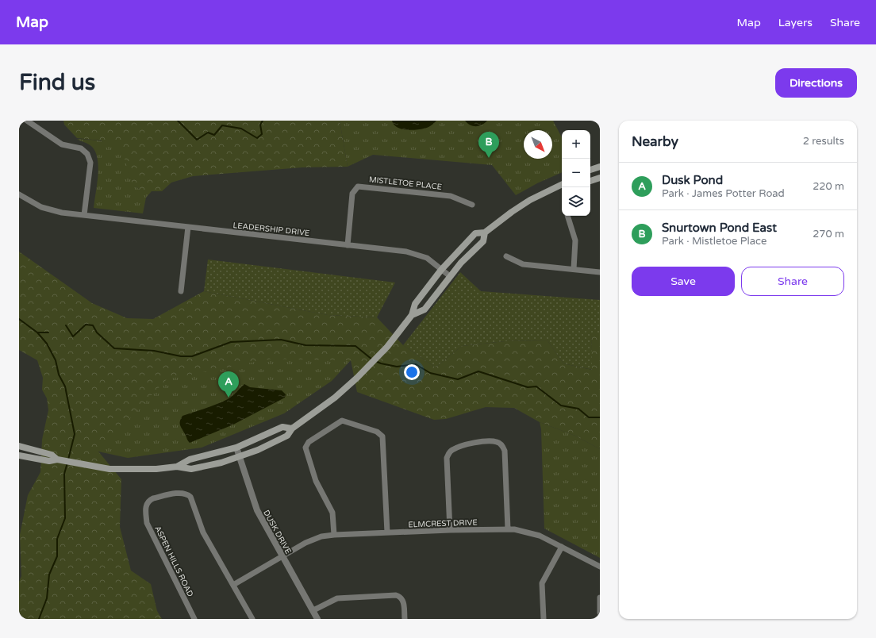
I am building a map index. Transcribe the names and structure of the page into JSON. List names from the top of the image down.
{
  "streets": {
    "street": [
      "MISTLETOE PLACE",
      "LEADERSHIP DRIVE",
      "ELMCREST DRIVE",
      "DUSK DRIVE",
      "ASPEN HILLS ROAD"
    ]
  },
  "crossings": [
    ["MISTLETOE PLACE", "LEADERSHIP DRIVE"],
    ["ELMCREST DRIVE", "DUSK DRIVE"],
    ["ELMCREST DRIVE", "ASPEN HILLS ROAD"]
  ],
  "north": "bottom right",
  "page": {
    "header": "Map",
    "nav": ["Map", "Layers", "Share"],
    "buttons": [
      "Directions",
      ["Save", "Share"]
    ],
    "title": "Find us",
    "heading": ["Nearby", "2 results"],
    "map_buttons": ["+", "−"],
    "pins": ["B", "A"],
    "list": [
      {
        "mark": "A",
        "name": "Dusk Pond",
        "note": "Park · James Potter Road",
        "value": "220 m"
      },
      {
        "mark": "B",
        "name": "Snurtown Pond East",
        "note": "Park · Mistletoe Place",
        "value": "270 m"
      }
    ]
  }
}
